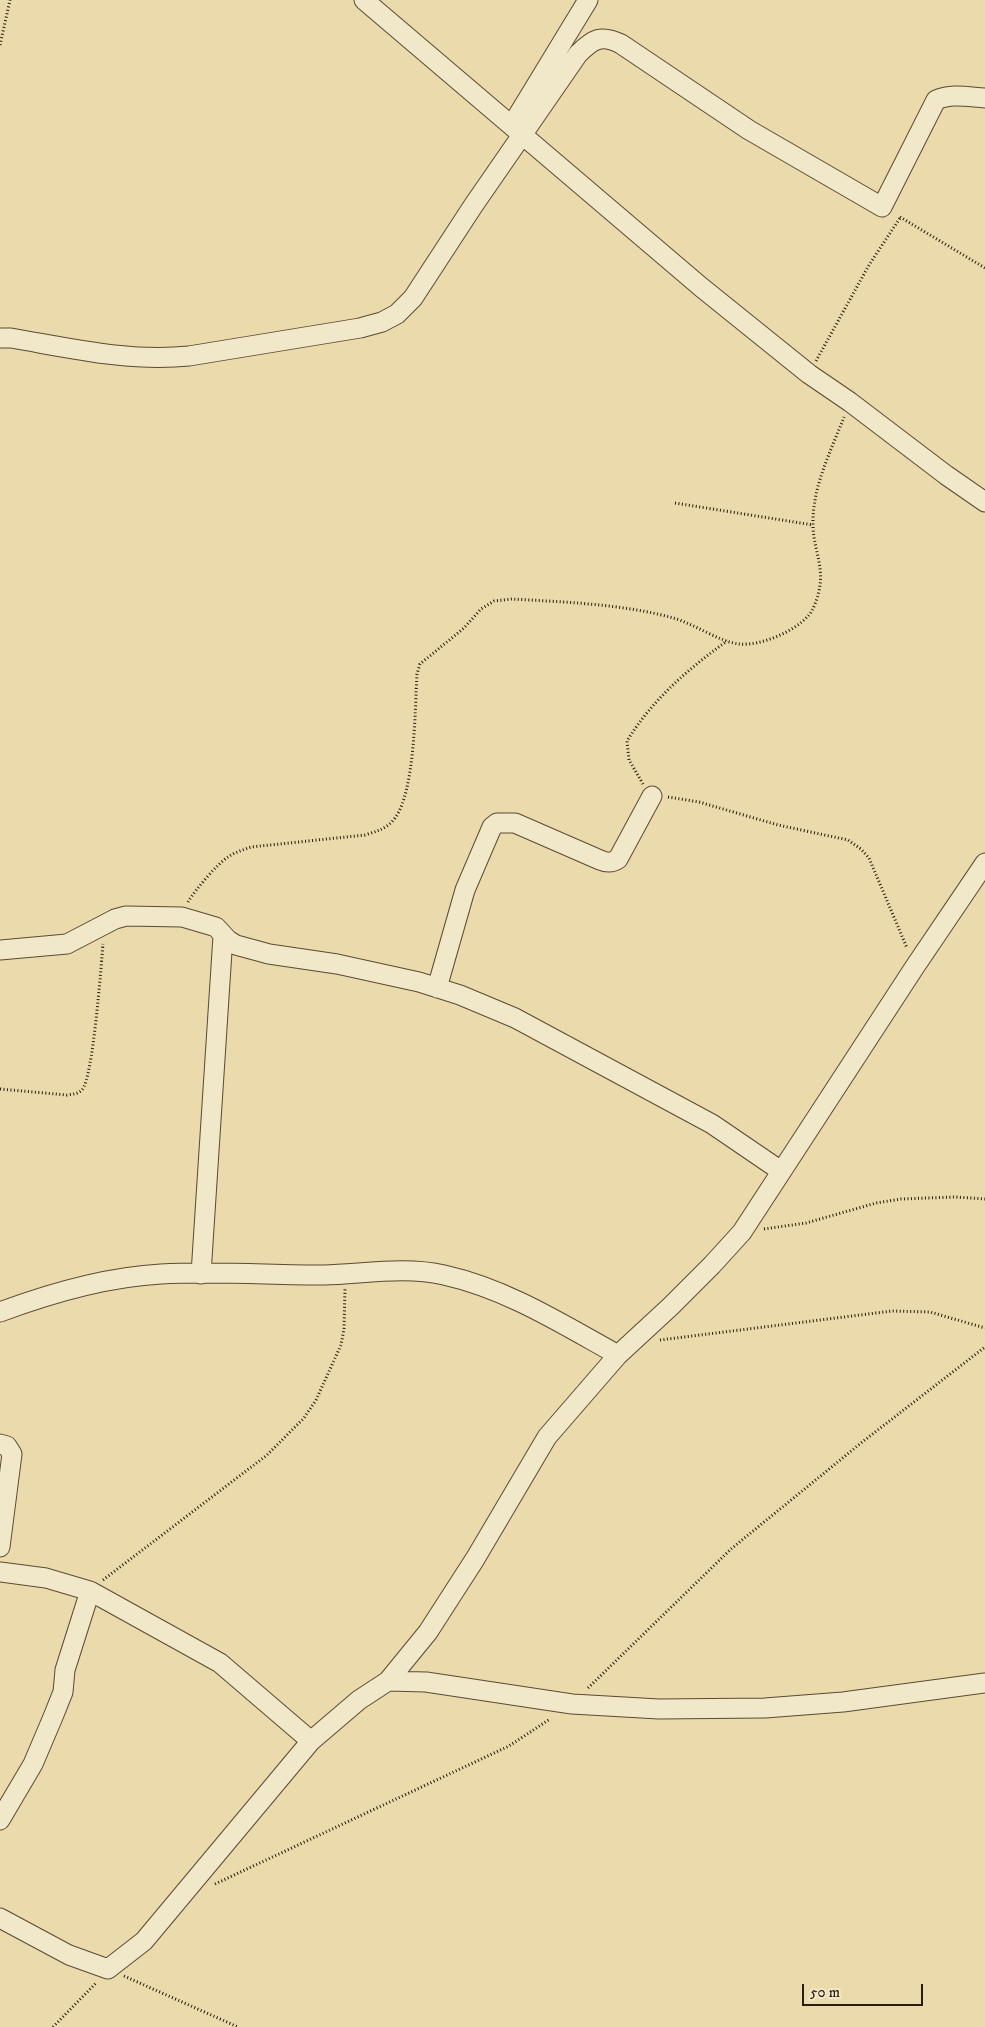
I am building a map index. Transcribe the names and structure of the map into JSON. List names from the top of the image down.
{
  "scale_bar": "50 m"
}
